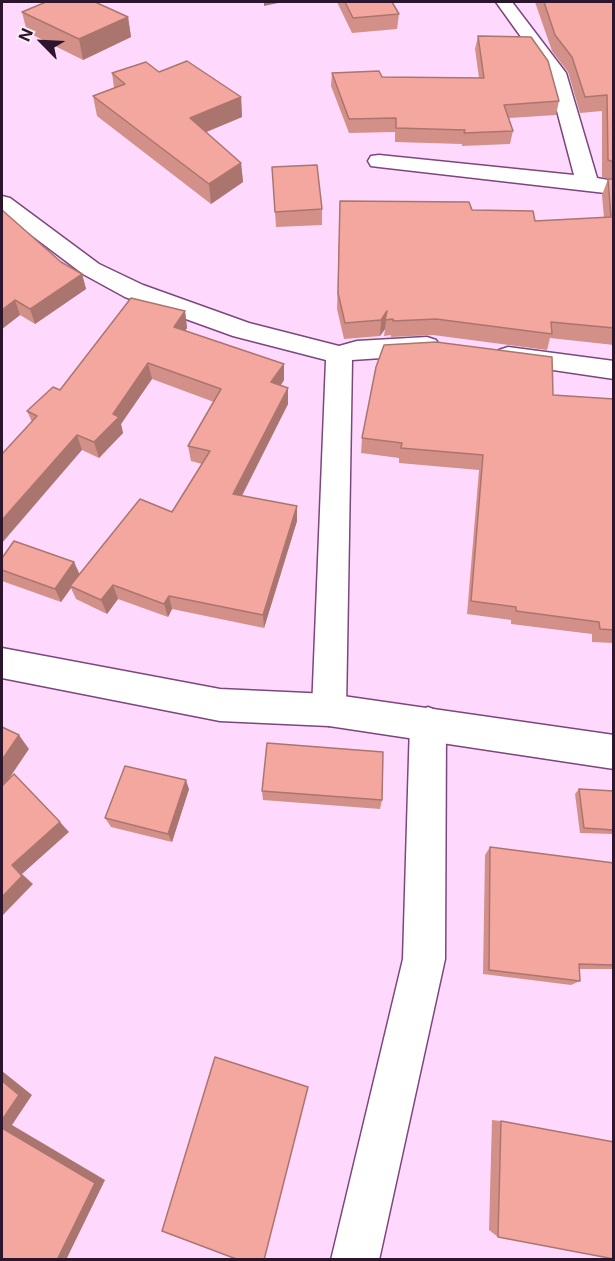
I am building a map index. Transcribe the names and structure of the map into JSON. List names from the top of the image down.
{
  "north": "top left"
}
